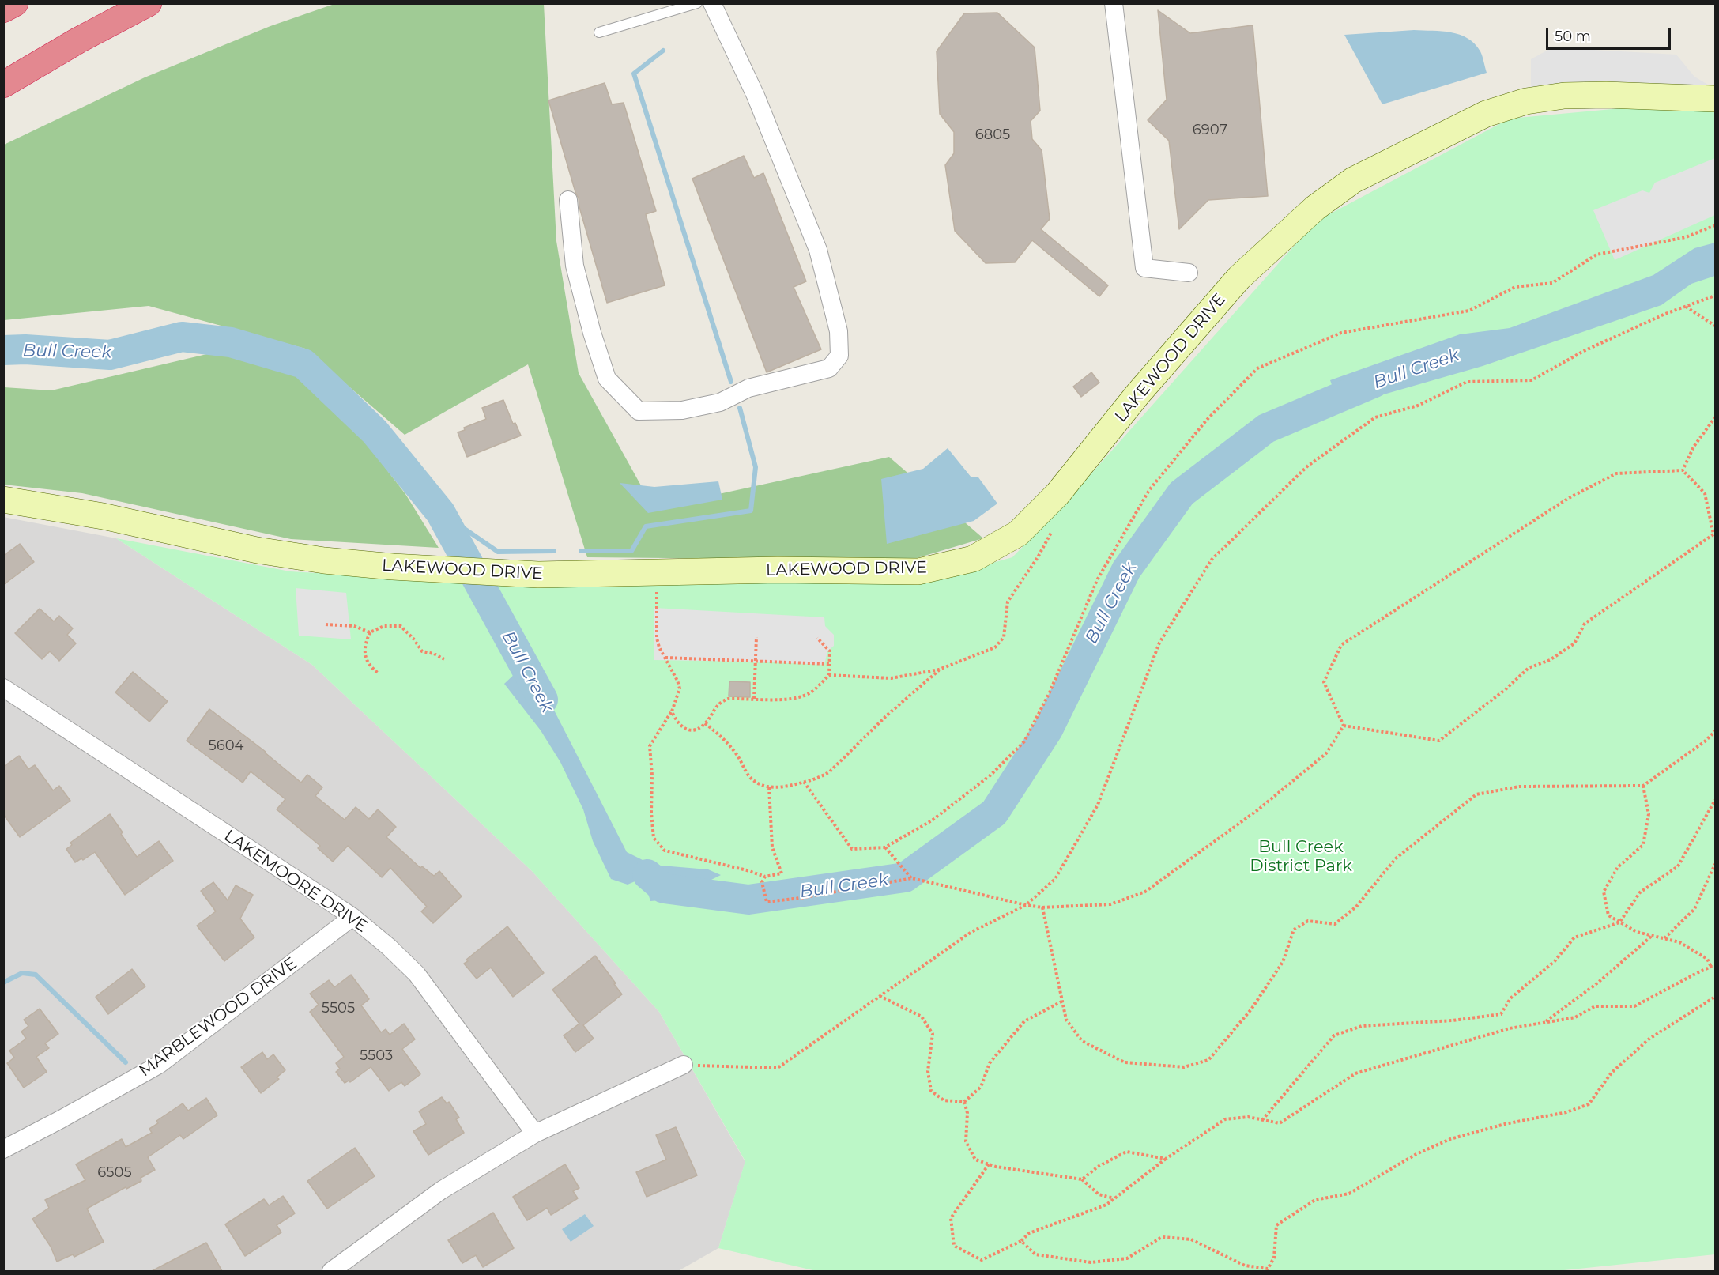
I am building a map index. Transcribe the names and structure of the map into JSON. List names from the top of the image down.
{
  "streets": {
    "street": ["LAKEWOOD DRIVE", "LAKEMOORE DRIVE", "MARBLEWOOD DRIVE"]
  },
  "crossings": [
    ["LAKEMOORE DRIVE", "MARBLEWOOD DRIVE"]
  ],
  "water": ["Bull Creek"],
  "parks": ["Bull Creek District Park"],
  "house_numbers": [
    "6907",
    "6805",
    "5604",
    "5505",
    "5503",
    "6505"
  ],
  "scale_bar": "50 m"
}
